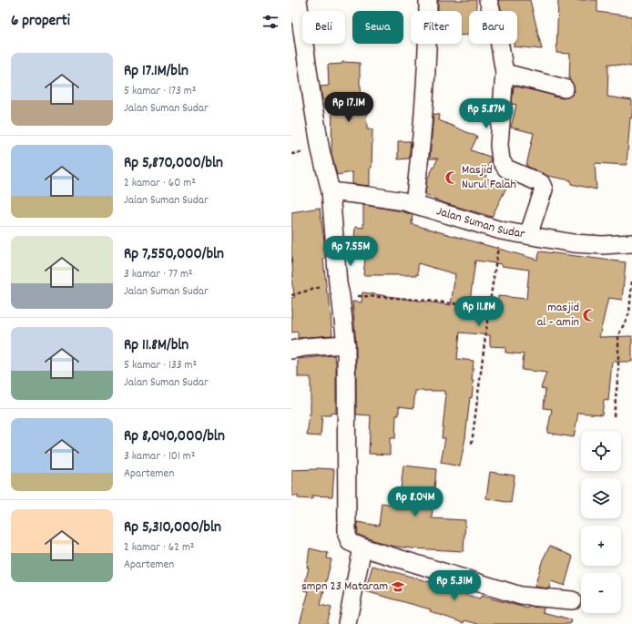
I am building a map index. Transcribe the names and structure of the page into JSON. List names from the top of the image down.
{
  "streets": {
    "street": ["Jalan Suman Sudar"]
  },
  "places": {
    "mosque": ["Masjid Nurul Falah", "masjid al - amin"],
    "school or university": ["smpn 23 Mataram"]
  },
  "page": {
    "heading": "6 properti",
    "chip": [
      "Beli",
      "Sewa",
      "Filter",
      "Baru"
    ],
    "list": [
      {
        "name": "Rp 17.1M/bln",
        "note": "5 kamar · 173 m² · Jalan Suman Sudar"
      },
      {
        "name": "Rp 5,870,000/bln",
        "note": "2 kamar · 60 m² · Jalan Suman Sudar"
      },
      {
        "name": "Rp 7,550,000/bln",
        "note": "3 kamar · 77 m² · Jalan Suman Sudar"
      },
      {
        "name": "Rp 11.8M/bln",
        "note": "5 kamar · 133 m² · Jalan Suman Sudar"
      },
      {
        "name": "Rp 8,040,000/bln",
        "note": "3 kamar · 101 m² · Apartemen"
      },
      {
        "name": "Rp 5,310,000/bln",
        "note": "2 kamar · 62 m² · Apartemen"
      }
    ],
    "price": [
      "Rp 17.1M",
      "Rp 5.87M",
      "Rp 7.55M",
      "Rp 11.8M",
      "Rp 8.04M",
      "Rp 5.31M"
    ],
    "map_buttons": ["+", "−"]
  }
}
